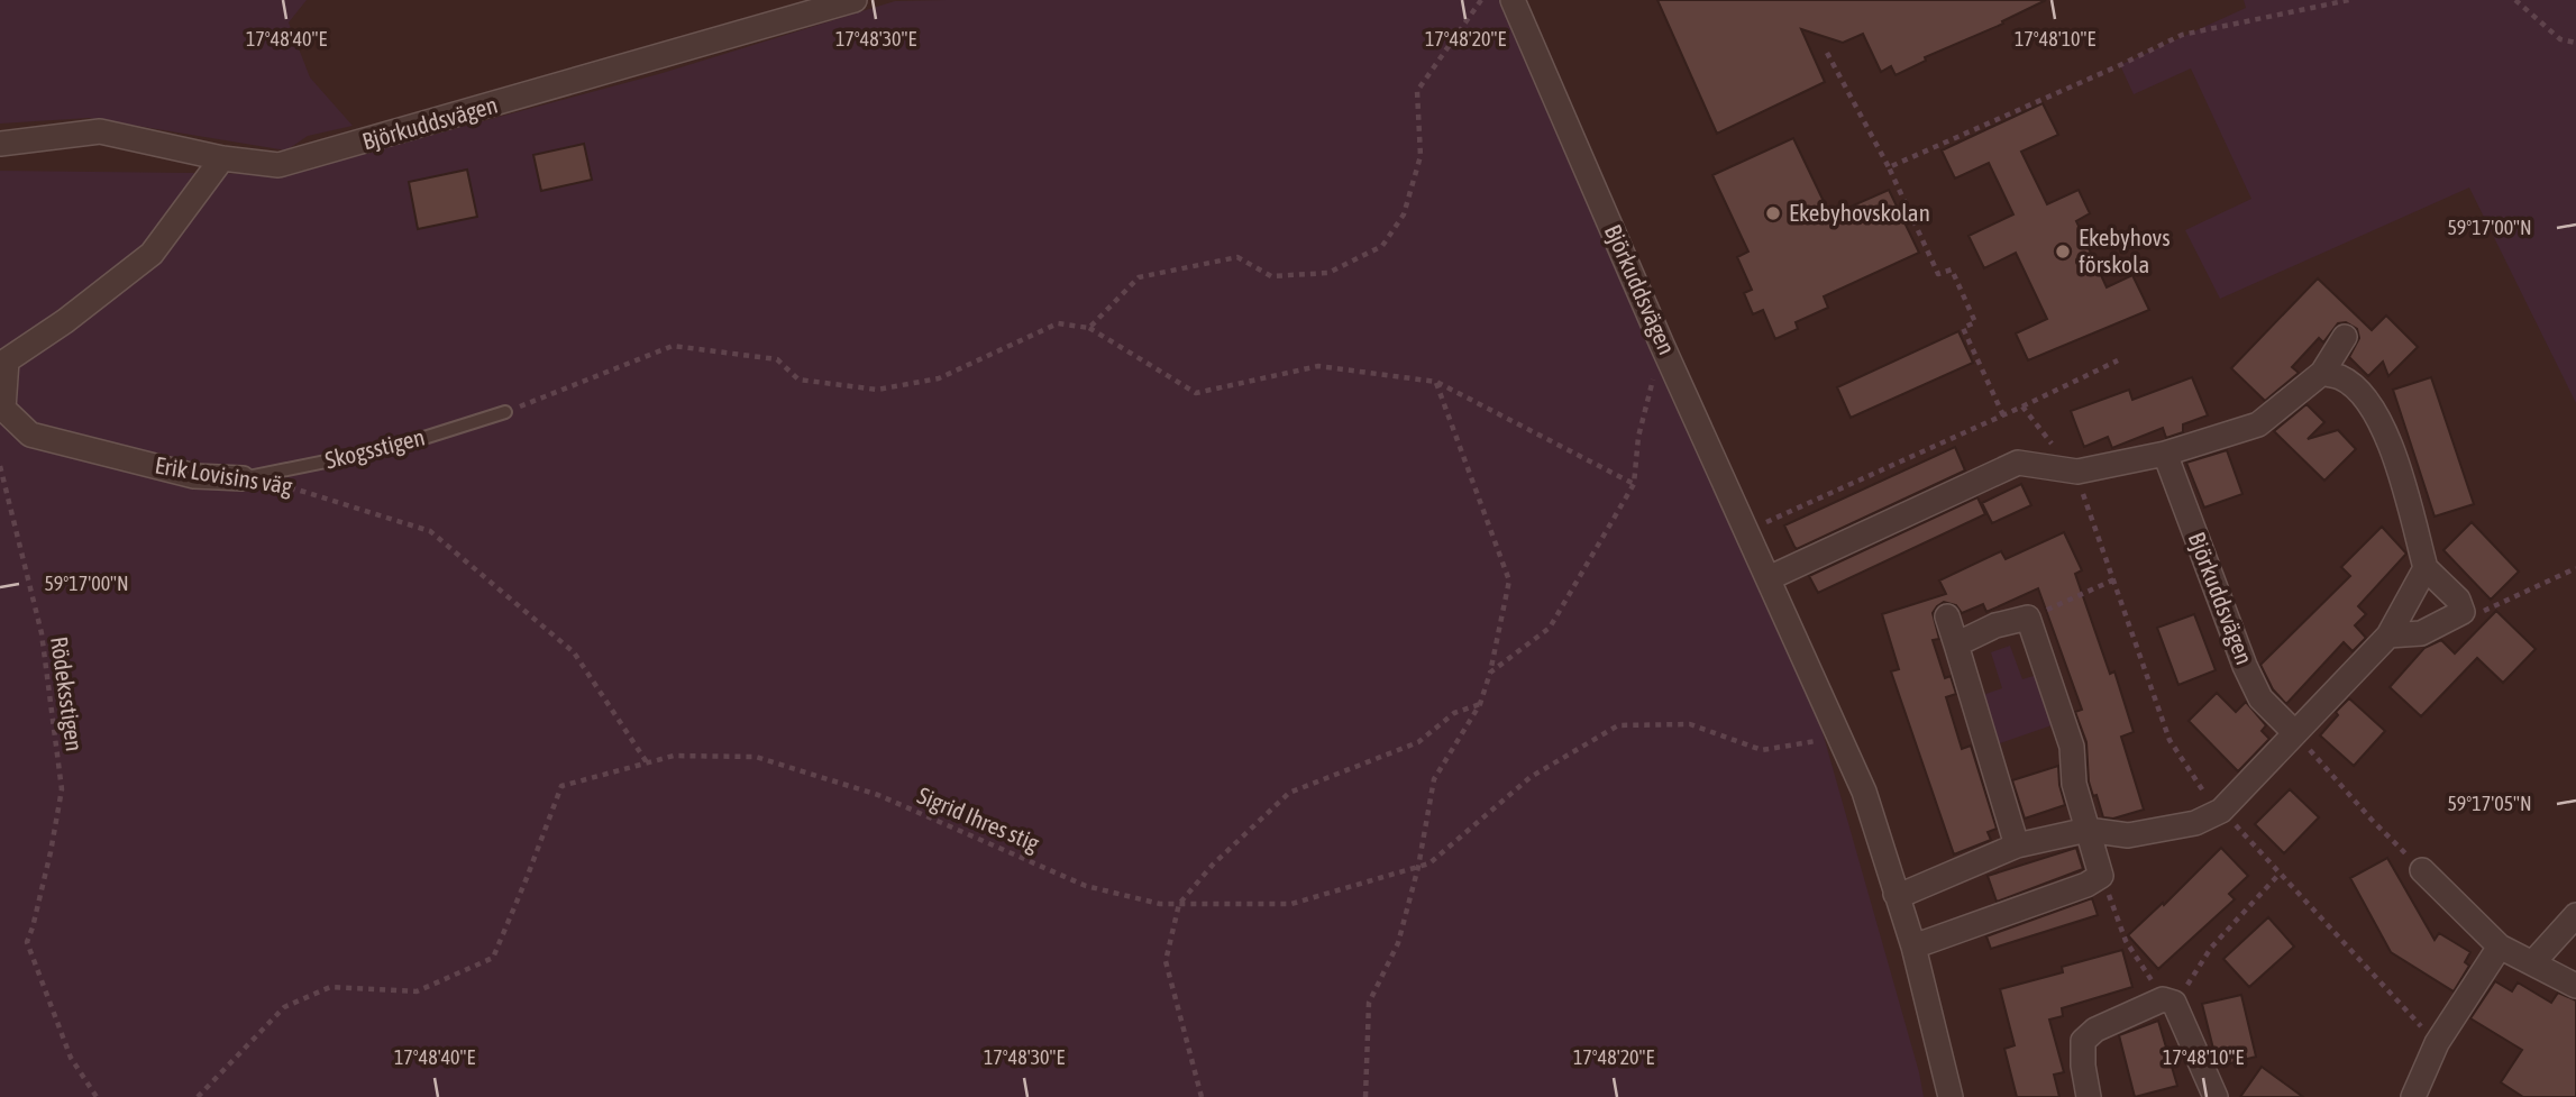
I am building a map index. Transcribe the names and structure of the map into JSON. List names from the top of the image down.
{
  "streets": {
    "street": ["Björkuddsvägen", "Erik Lovisins väg"],
    "lane": ["Skogsstigen"],
    "path": ["Rödeksstigen", "Sigrid Ihres stig"]
  },
  "crossings": [
    ["Björkuddsvägen", "Erik Lovisins väg"],
    ["Björkuddsvägen", "Sigrid Ihres stig"],
    ["Skogsstigen", "Erik Lovisins väg"],
    ["Erik Lovisins väg", "Sigrid Ihres stig"]
  ],
  "places": ["Ekebyhovskolan", "Ekebyhovs förskola"],
  "coordinates": [
    "17°48'40\"E",
    "17°48'30\"E",
    "17°48'20\"E",
    "17°48'10\"E",
    "59°17'00\"N",
    "59°17'05\"N"
  ]
}
